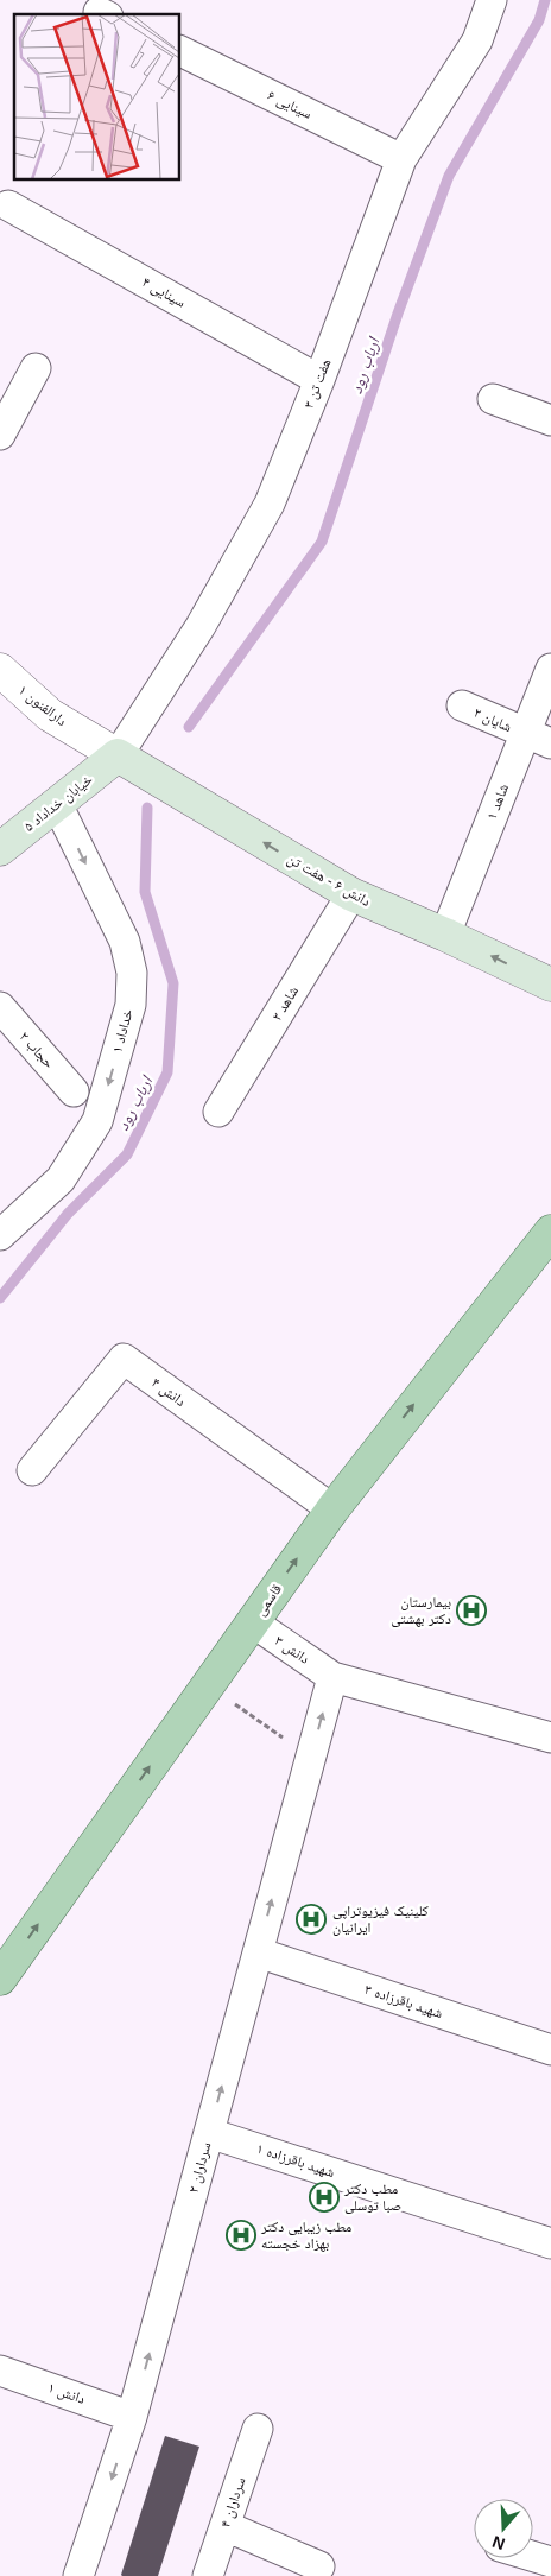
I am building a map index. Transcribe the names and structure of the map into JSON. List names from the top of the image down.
{
  "streets": {
    "main road": ["خیابان خداداد ۵", "دانش ۶ - هفت تن", "قاسمی"],
    "street": [
      "سینایی ۶",
      "سینایی ۴",
      "هفت تن ۳",
      "دارالفنون ۱",
      "شایان ۲",
      "شاهد ۱",
      "شاهد ۲",
      "خداداد ۱",
      "حجاب ۲",
      "دانش ۴",
      "دانش ۳",
      "شهید باقرزاده ۳",
      "شهید باقرزاده ۱",
      "سرداران ۲",
      "دانش ۱",
      "سرداران ۴"
    ]
  },
  "crossings": [
    ["سینایی ۶", "هفت تن ۳"],
    ["سینایی ۴", "هفت تن ۳"],
    ["هفت تن ۳", "دارالفنون ۱"],
    ["هفت تن ۳", "خیابان خداداد ۵"],
    ["هفت تن ۳", "دانش ۶ - هفت تن"],
    ["دارالفنون ۱", "خیابان خداداد ۵"],
    ["دارالفنون ۱", "دانش ۶ - هفت تن"],
    ["شایان ۲", "شاهد ۱"],
    ["شاهد ۱", "دانش ۶ - هفت تن"],
    ["خیابان خداداد ۵", "دانش ۶ - هفت تن"],
    ["خیابان خداداد ۵", "خداداد ۱"],
    ["دانش ۶ - هفت تن", "شاهد ۲"],
    ["دانش ۴", "قاسمی"],
    ["قاسمی", "دانش ۳"],
    ["دانش ۳", "سرداران ۲"],
    ["شهید باقرزاده ۳", "سرداران ۲"],
    ["شهید باقرزاده ۱", "سرداران ۲"],
    ["سرداران ۲", "دانش ۱"]
  ],
  "one_way": ["دانش ۶ - هفت تن", "خداداد ۱", "قاسمی"],
  "water": ["ارباب رود"],
  "places": {
    "hospital": [
      "بیمارستان دکتر بهشتی",
      "کلینیک فیزیوتراپی ایرانیان",
      "مطب دکتر صبا توسلی",
      "مطب زیبایی دکتر بهزاد خجسته"
    ]
  },
  "north": "bottom"
}
